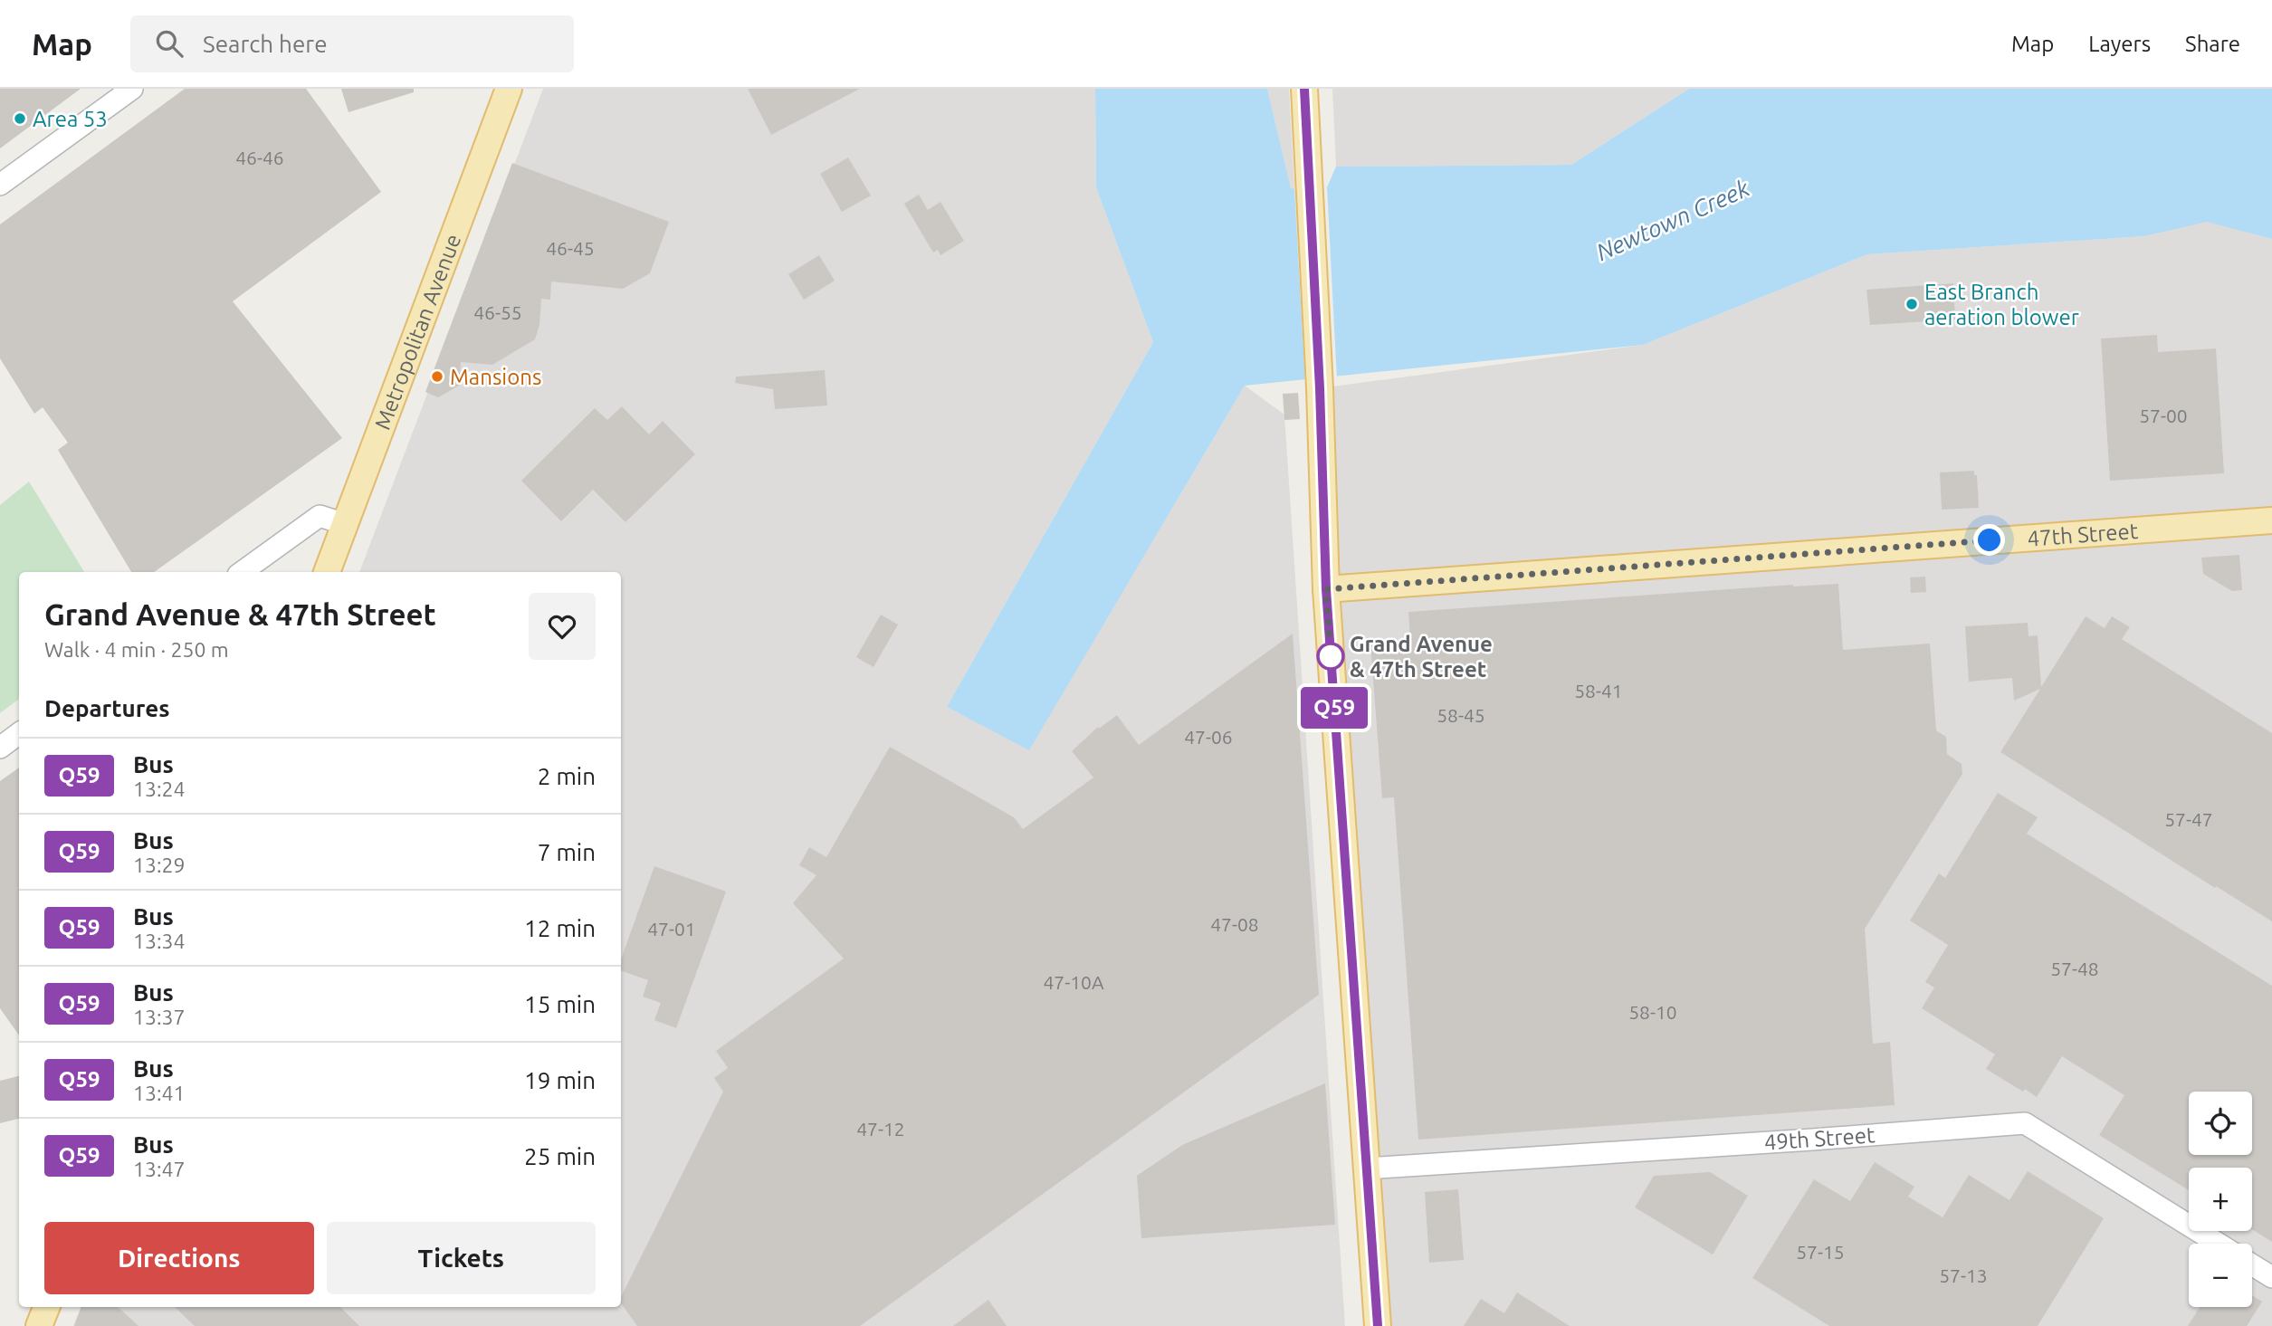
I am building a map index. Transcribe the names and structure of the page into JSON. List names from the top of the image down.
{
  "streets": {
    "main road": ["Metropolitan Avenue", "47th Street"],
    "street": ["49th Street"]
  },
  "water": ["Newtown Creek"],
  "places": [
    "Area 53",
    "East Branch aeration blower",
    "Mansions",
    "Grand Avenue & 47th Street"
  ],
  "lines": ["bus line Q59"],
  "house_numbers": [
    "46-46",
    "46-45",
    "46-55",
    "57-00",
    "58-41",
    "58-45",
    "47-06",
    "57-47",
    "47-08",
    "47-01",
    "57-48",
    "47-10A",
    "58-10",
    "47-12",
    "57-15",
    "57-13"
  ],
  "page": {
    "header": "Map",
    "search": "Search here",
    "nav": ["Map", "Layers", "Share"],
    "on_map": "Q59",
    "heading": [
      ["Grand Avenue & 47th Street", "Walk · 4 min · 250 m"],
      "Departures"
    ],
    "list": [
      {
        "mark": "Q59",
        "name": "Bus",
        "note": "13:24",
        "value": "2 min"
      },
      {
        "mark": "Q59",
        "name": "Bus",
        "note": "13:29",
        "value": "7 min"
      },
      {
        "mark": "Q59",
        "name": "Bus",
        "note": "13:34",
        "value": "12 min"
      },
      {
        "mark": "Q59",
        "name": "Bus",
        "note": "13:37",
        "value": "15 min"
      },
      {
        "mark": "Q59",
        "name": "Bus",
        "note": "13:41",
        "value": "19 min"
      },
      {
        "mark": "Q59",
        "name": "Bus",
        "note": "13:47",
        "value": "25 min"
      }
    ],
    "map_buttons": ["+", "−"],
    "buttons": ["Directions", "Tickets"]
  }
}
